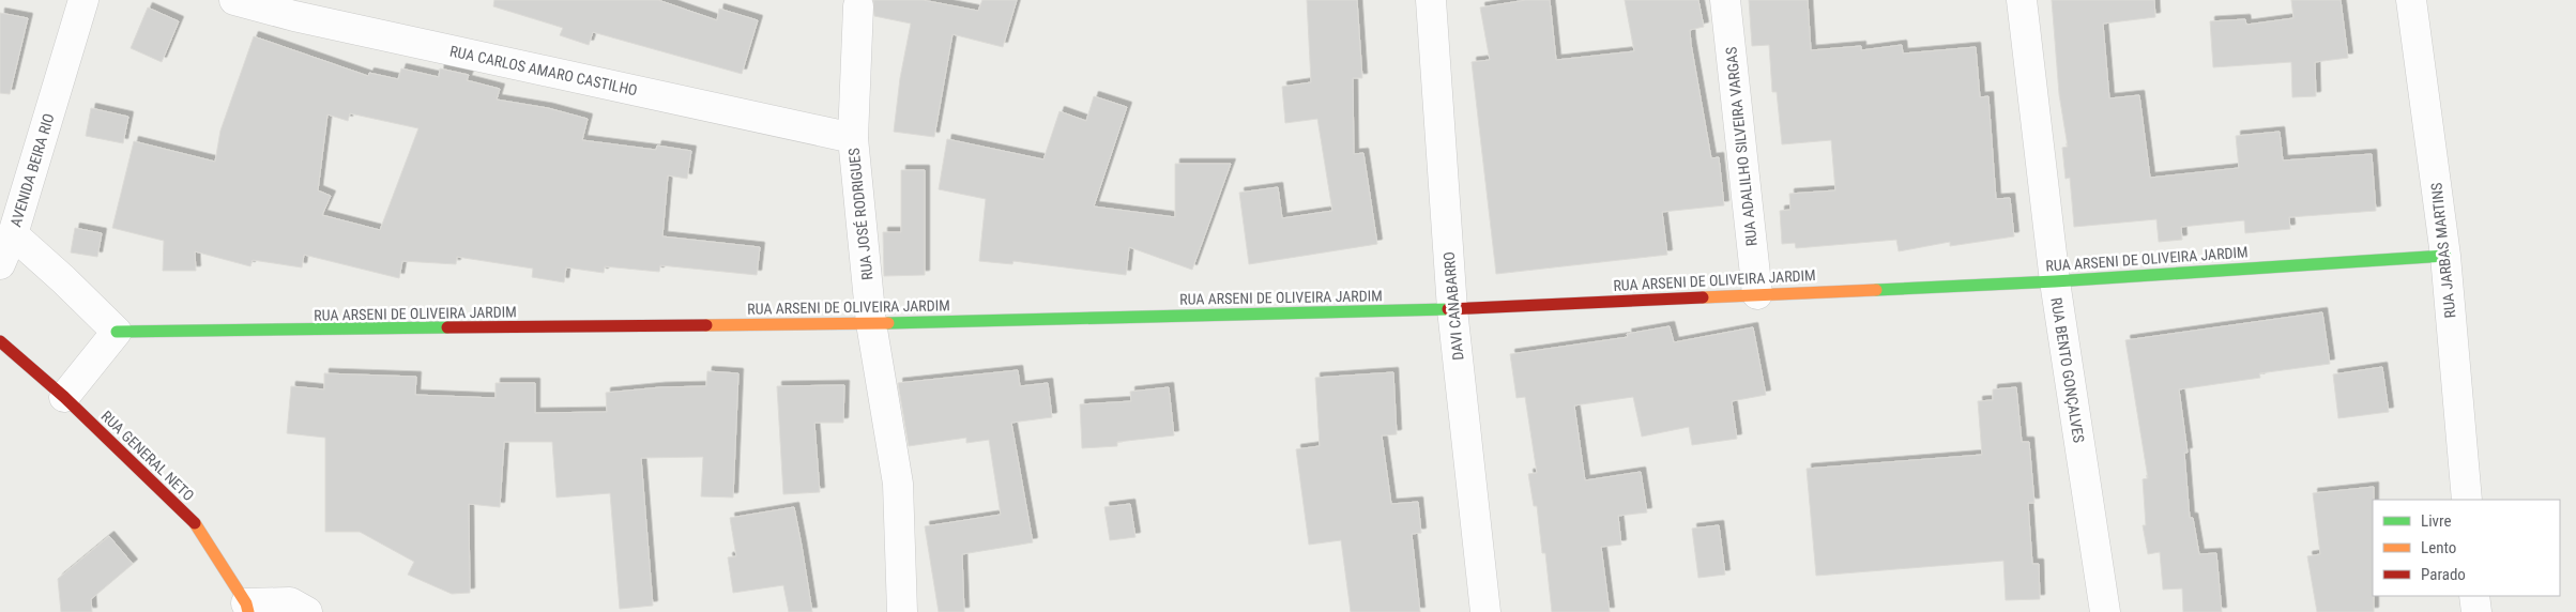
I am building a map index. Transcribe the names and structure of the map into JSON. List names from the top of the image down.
{
  "streets": {
    "street": [
      "RUA CARLOS AMARO CASTILHO",
      "RUA ADALILHO SILVEIRA VARGAS",
      "AVENIDA BEIRA RIO",
      "RUA JOSÉ RODRIGUES",
      "RUA JARBAS MARTINS",
      "RUA ARSENI DE OLIVEIRA JARDIM",
      "DAVI CANABARRO",
      "RUA BENTO GONÇALVES",
      "RUA GENERAL NETO"
    ]
  },
  "crossings": [
    ["RUA CARLOS AMARO CASTILHO", "RUA JOSÉ RODRIGUES"],
    ["RUA ADALILHO SILVEIRA VARGAS", "RUA ARSENI DE OLIVEIRA JARDIM"],
    ["AVENIDA BEIRA RIO", "RUA ARSENI DE OLIVEIRA JARDIM"],
    ["RUA JOSÉ RODRIGUES", "RUA ARSENI DE OLIVEIRA JARDIM"],
    ["RUA JARBAS MARTINS", "RUA ARSENI DE OLIVEIRA JARDIM"],
    ["RUA ARSENI DE OLIVEIRA JARDIM", "DAVI CANABARRO"],
    ["RUA ARSENI DE OLIVEIRA JARDIM", "RUA BENTO GONÇALVES"]
  ],
  "legend": ["Livre", "Lento", "Parado"]
}
